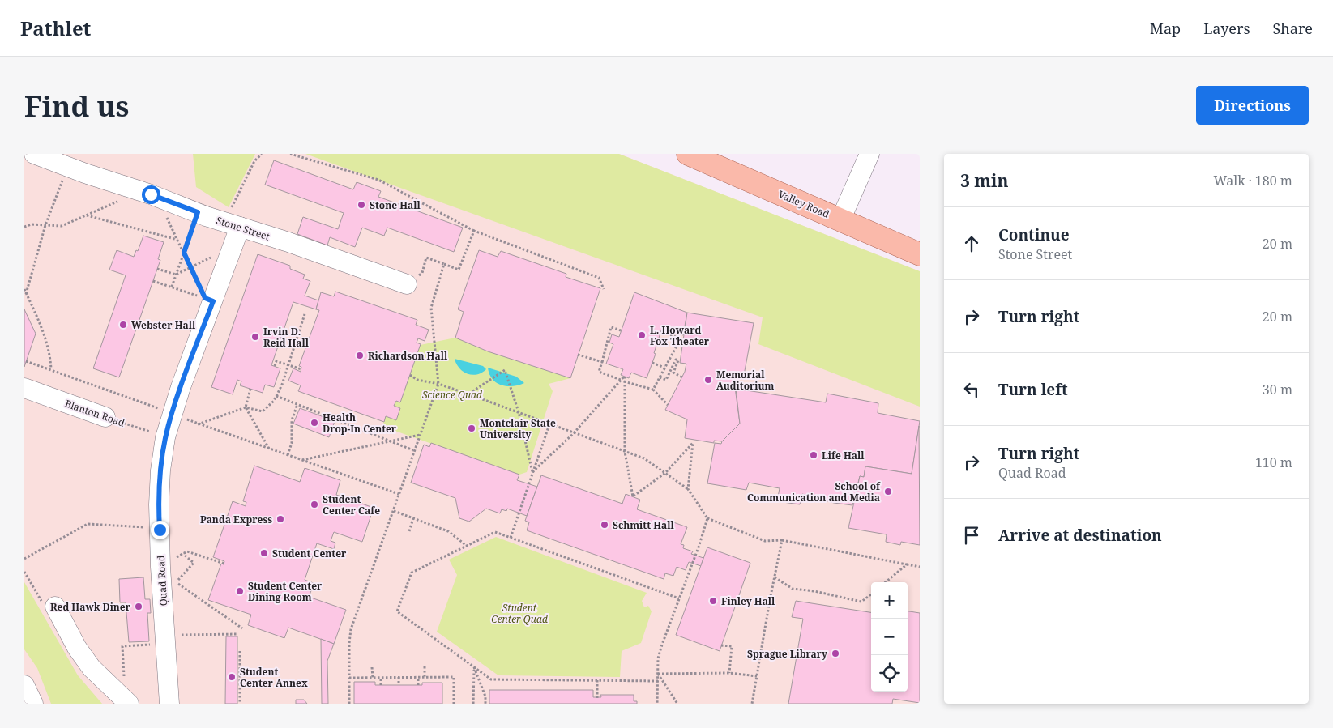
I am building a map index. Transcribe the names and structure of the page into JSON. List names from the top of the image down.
{
  "streets": {
    "main road": ["Valley Road"],
    "street": ["Stone Street", "Blanton Road", "Quad Road"]
  },
  "crossings": [
    ["Stone Street", "Quad Road"],
    ["Blanton Road", "Quad Road"]
  ],
  "parks": ["Science Quad", "Student Center Quad"],
  "places": [
    "Stone Hall",
    "Webster Hall",
    "L. Howard Fox Theater",
    "Irvin D. Reid Hall",
    "Richardson Hall",
    "Memorial Auditorium",
    "Health Drop-In Center",
    "Montclair State University",
    "Life Hall",
    "School of Communication and Media",
    "Student Center Cafe",
    "Panda Express",
    "Schmitt Hall",
    "Student Center",
    "Student Center Dining Room",
    "Finley Hall",
    "Red Hawk Diner",
    "Sprague Library",
    "Student Center Annex"
  ],
  "page": {
    "header": "Pathlet",
    "nav": ["Map", "Layers", "Share"],
    "buttons": "Directions",
    "title": "Find us",
    "heading": ["3 min", "Walk · 180 m"],
    "list": [
      ["Continue", "Stone Street", "20 m"],
      ["Turn right", "20 m"],
      ["Turn left", "30 m"],
      ["Turn right", "Quad Road", "110 m"],
      "Arrive at destination"
    ],
    "map_buttons": ["+", "−"]
  }
}
